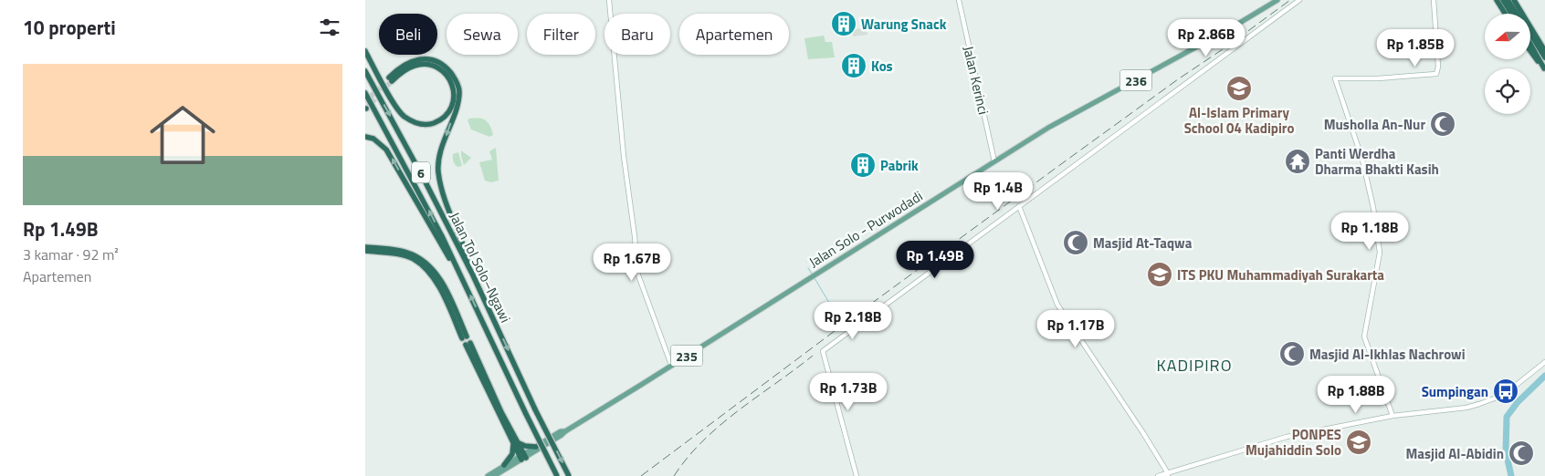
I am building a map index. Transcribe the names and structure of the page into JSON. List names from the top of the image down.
{
  "streets": {
    "highway": ["6", "Jalan Tol Solo–Ngawi"],
    "main road": ["236", "Jalan Solo - Purwodadi", "235"],
    "street": ["Jalan Kerinci"]
  },
  "crossings": [
    ["Jalan Kerinci", "Jalan Solo - Purwodadi"]
  ],
  "districts": ["KADIPIRO"],
  "places": {
    "building": ["Warung Snack", "Kos", "Pabrik"],
    "school or university": ["Al-Islam Primary School 04 Kadipiro", "ITS PKU Muhammadiyah Surakarta", "PONPES Mujahiddin Solo"],
    "mosque": [
      "Musholla An-Nur",
      "Masjid At-Taqwa",
      "Masjid Al-Ikhlas Nachrowi",
      "Masjid Al-Abidin"
    ],
    "temple": ["Panti Werdha Dharma Bhakti Kasih"],
    "bus stop": ["Sumpingan"]
  },
  "north": "left",
  "page": {
    "heading": "10 properti",
    "chip": [
      "Beli",
      "Sewa",
      "Filter",
      "Baru",
      "Apartemen"
    ],
    "price": [
      "Rp 2.86B",
      "Rp 1.85B",
      "Rp 1.4B",
      "Rp 1.18B",
      "Rp 1.49B",
      "Rp 1.67B",
      "Rp 2.18B",
      "Rp 1.17B",
      "Rp 1.73B",
      "Rp 1.88B"
    ],
    "list": [
      {
        "name": "Rp 1.49B",
        "note": "3 kamar · 92 m² · Apartemen"
      }
    ]
  }
}
